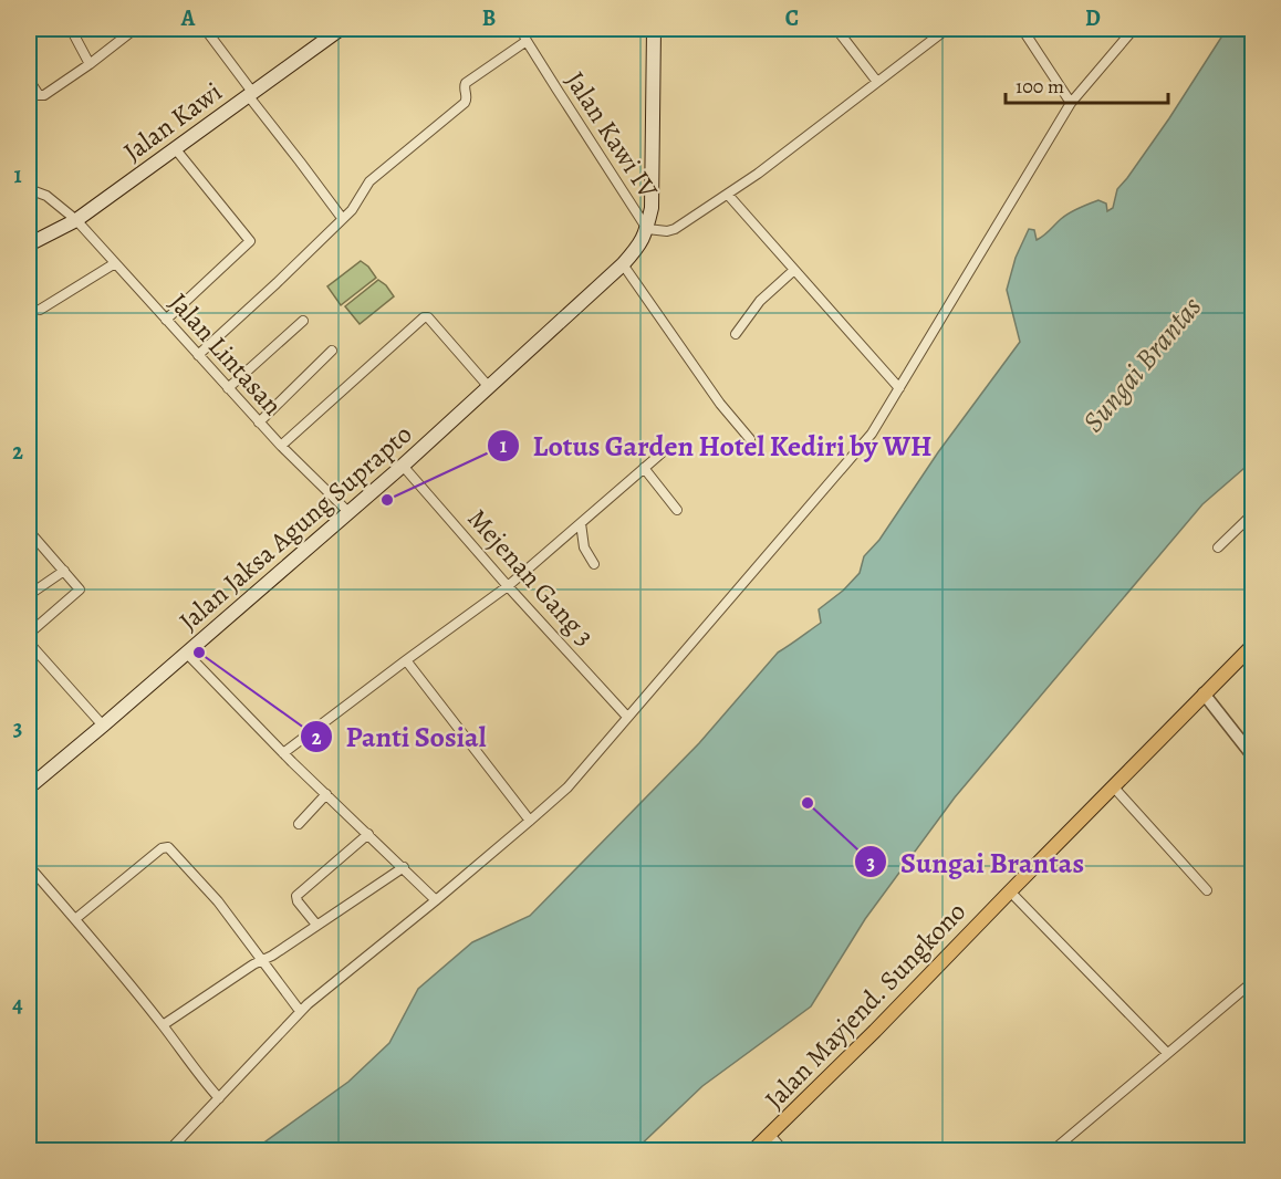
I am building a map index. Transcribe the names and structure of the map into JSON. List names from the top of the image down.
{
  "streets": {
    "main road": ["Jalan Kawi", "Jalan Jaksa Agung Suprapto", "Jalan Mayjend. Sungkono"],
    "street": ["Jalan Kawi IV", "Jalan Lintasan", "Mejenan Gang 3"]
  },
  "crossings": [
    ["Jalan Kawi", "Jalan Lintasan"],
    ["Jalan Kawi IV", "Jalan Jaksa Agung Suprapto"],
    ["Jalan Lintasan", "Jalan Jaksa Agung Suprapto"],
    ["Jalan Jaksa Agung Suprapto", "Mejenan Gang 3"]
  ],
  "water": ["Sungai Brantas"],
  "places": ["Lotus Garden Hotel Kediri by WH", "Panti Sosial", "Sungai Brantas"],
  "scale_bar": "100 m",
  "grid": {
    "columns": [
      "A",
      "B",
      "C",
      "D"
    ],
    "rows": [
      "1",
      "2",
      "3",
      "4"
    ]
  }
}
